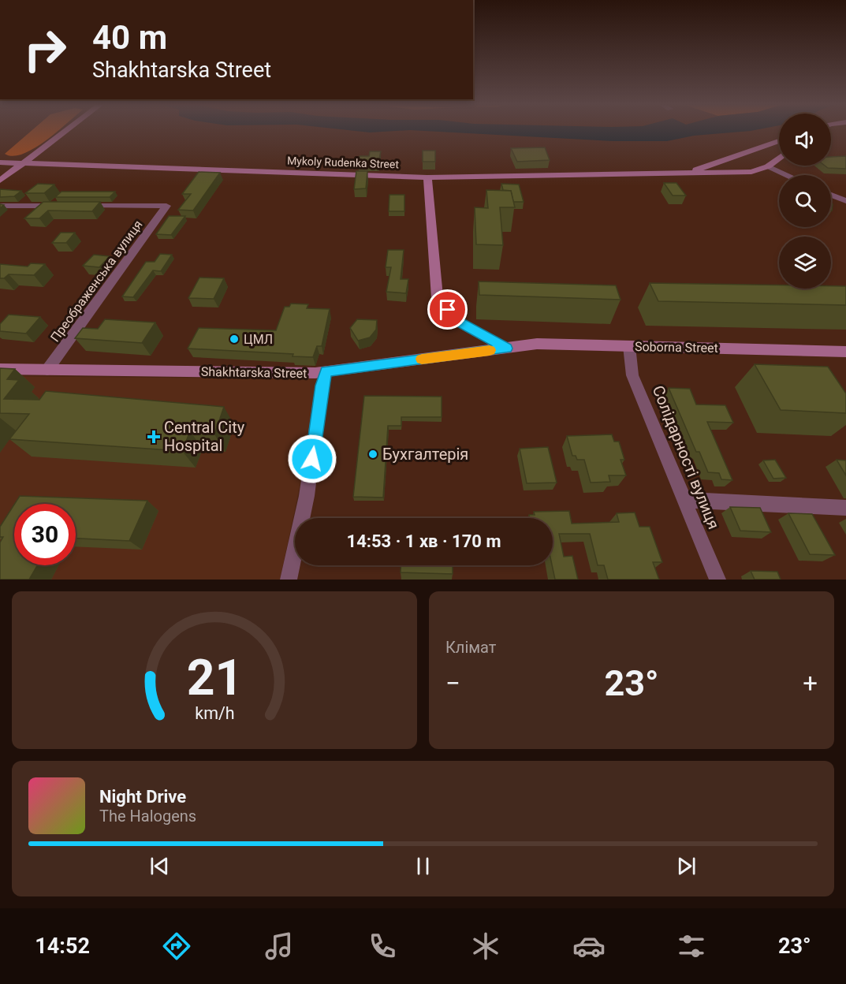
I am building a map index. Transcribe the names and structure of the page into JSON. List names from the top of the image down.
{
  "streets": {
    "street": [
      "Mykoly Rudenka Street",
      "Преображенська вулиця",
      "Soborna Street",
      "Shakhtarska Street",
      "Солідарності вулиця"
    ]
  },
  "crossings": [
    ["Преображенська вулиця", "Shakhtarska Street"],
    ["Soborna Street", "Shakhtarska Street"],
    ["Soborna Street", "Солідарності вулиця"]
  ],
  "places": {
    "other": ["ЦМЛ", "Бухгалтерія"],
    "health": ["Central City Hospital"]
  },
  "page": {
    "turn": ["40 m", "Shakhtarska Street"],
    "limit": "30",
    "trip": "14:53 · 1 хв · 170 m",
    "tile": "Клімат",
    "heat": ["−", "23°", "+"],
    "song": ["Night Drive", "The Halogens"],
    "tabs": ["14:52", "23°"],
    "gauge": ["21", "km/h"]
  }
}
